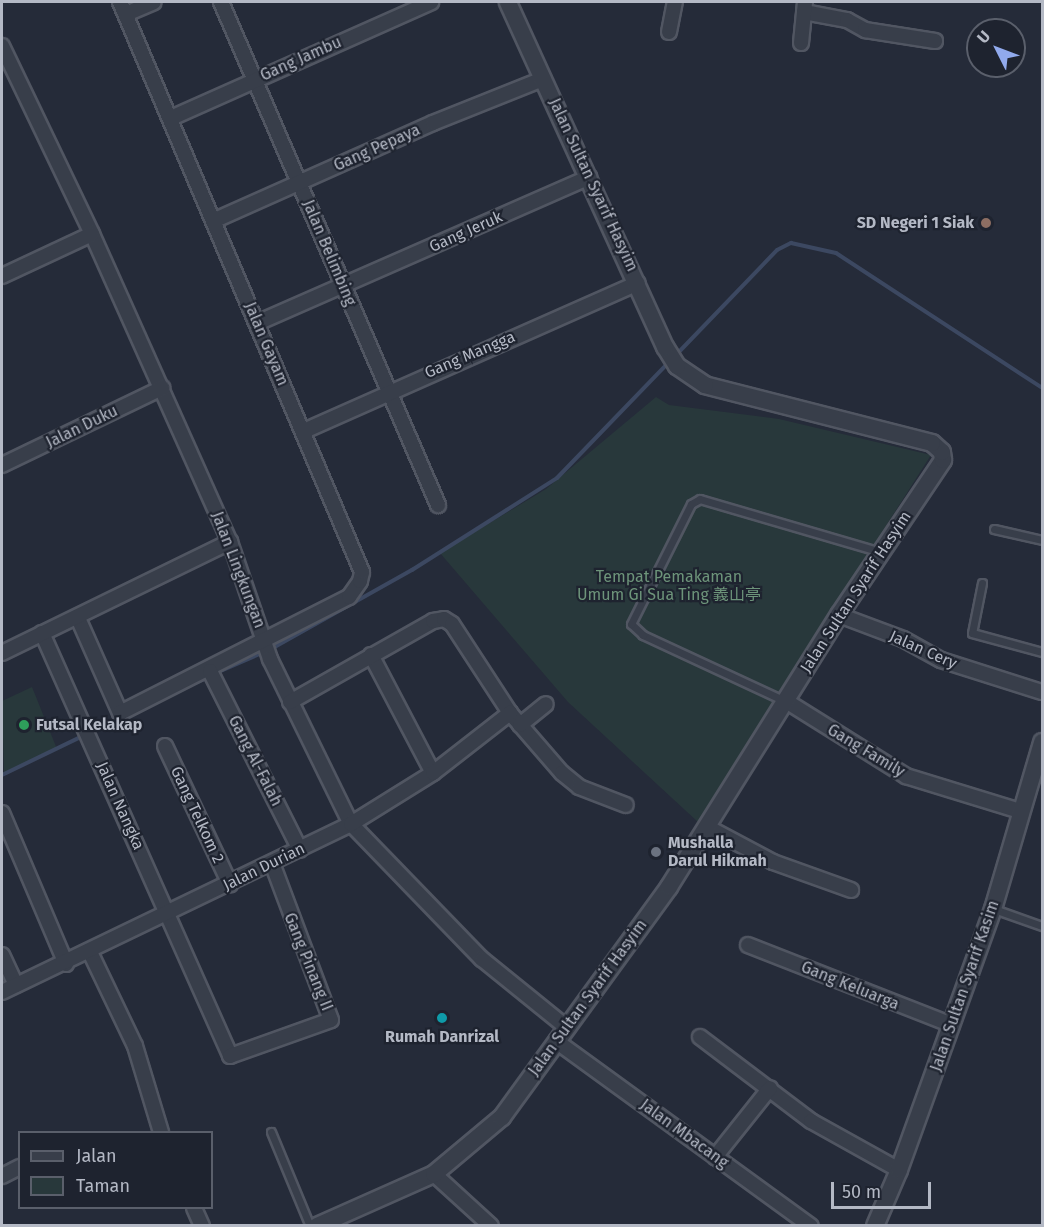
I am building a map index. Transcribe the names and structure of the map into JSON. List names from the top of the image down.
{
  "streets": {
    "street": [
      "Gang Jambu",
      "Gang Pepaya",
      "Jalan Sultan Syarif Hasyim",
      "Gang Jeruk",
      "Jalan Belimbing",
      "Jalan Gayam",
      "Gang Mangga",
      "Jalan Duku",
      "Jalan Lingkungan",
      "Jalan Cery",
      "Gang Family",
      "Gang Al-Falah",
      "Jalan Nangka",
      "Gang Telkom 2",
      "Jalan Durian",
      "Gang Pinang II",
      "Gang Keluarga",
      "Jalan Sultan Syarif Kasim",
      "Jalan Mbacang"
    ]
  },
  "crossings": [
    ["Gang Jambu", "Jalan Belimbing"],
    ["Gang Jambu", "Jalan Gayam"],
    ["Gang Pepaya", "Jalan Sultan Syarif Hasyim"],
    ["Gang Pepaya", "Jalan Belimbing"],
    ["Gang Pepaya", "Jalan Gayam"],
    ["Jalan Sultan Syarif Hasyim", "Gang Jeruk"],
    ["Jalan Sultan Syarif Hasyim", "Gang Mangga"],
    ["Jalan Sultan Syarif Hasyim", "Jalan Lingkungan"],
    ["Jalan Sultan Syarif Hasyim", "Jalan Cery"],
    ["Jalan Sultan Syarif Hasyim", "Gang Family"],
    ["Jalan Sultan Syarif Hasyim", "Jalan Mbacang"],
    ["Gang Jeruk", "Jalan Belimbing"],
    ["Gang Jeruk", "Jalan Gayam"],
    ["Jalan Belimbing", "Gang Mangga"],
    ["Jalan Gayam", "Gang Mangga"],
    ["Jalan Gayam", "Jalan Lingkungan"],
    ["Jalan Gayam", "Gang Al-Falah"],
    ["Jalan Duku", "Jalan Lingkungan"],
    ["Jalan Lingkungan", "Jalan Durian"],
    ["Jalan Lingkungan", "Jalan Mbacang"],
    ["Gang Family", "Jalan Sultan Syarif Kasim"],
    ["Gang Al-Falah", "Jalan Durian"],
    ["Jalan Nangka", "Jalan Durian"],
    ["Jalan Nangka", "Gang Pinang II"],
    ["Gang Telkom 2", "Jalan Durian"],
    ["Jalan Durian", "Gang Pinang II"],
    ["Gang Keluarga", "Jalan Sultan Syarif Kasim"]
  ],
  "parks": ["Tempat Pemakaman Umum Gi Sua Ting 義山亭"],
  "places": [
    "SD Negeri 1 Siak",
    "Futsal Kelakap",
    "Mushalla Darul Hikmah",
    "Rumah Danrizal"
  ],
  "legend": ["Jalan", "Taman"],
  "scale_bar": "50 m",
  "north": "top left"
}
